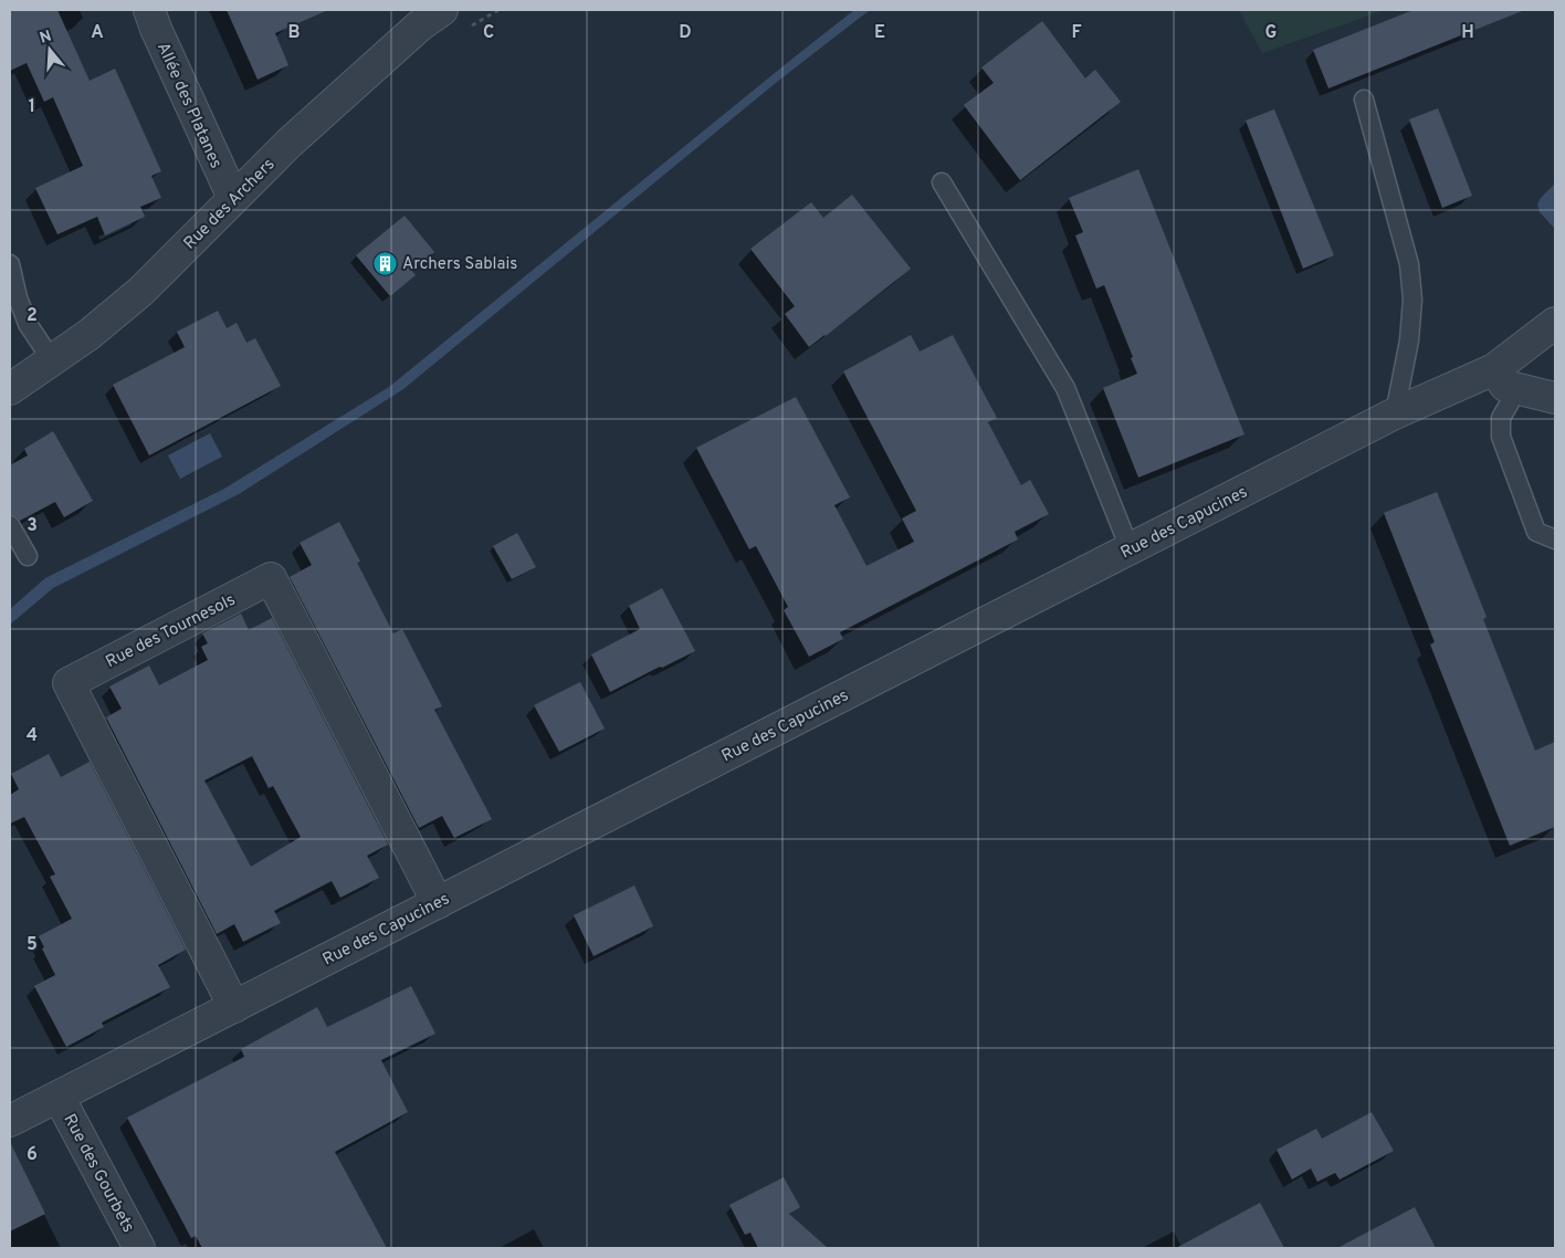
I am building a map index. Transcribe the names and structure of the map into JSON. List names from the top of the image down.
{
  "streets": {
    "street": [
      "Allée des Platanes",
      "Rue des Archers",
      "Rue des Capucines",
      "Rue des Tournesols",
      "Rue des Gourbets"
    ]
  },
  "crossings": [
    ["Allée des Platanes", "Rue des Archers"],
    ["Rue des Capucines", "Rue des Tournesols"],
    ["Rue des Capucines", "Rue des Gourbets"]
  ],
  "places": {
    "building": ["Archers Sablais"]
  },
  "north": "top",
  "grid": {
    "columns": [
      "A",
      "B",
      "C",
      "D",
      "E",
      "F",
      "G",
      "H"
    ],
    "rows": [
      "1",
      "2",
      "3",
      "4",
      "5",
      "6"
    ]
  }
}
